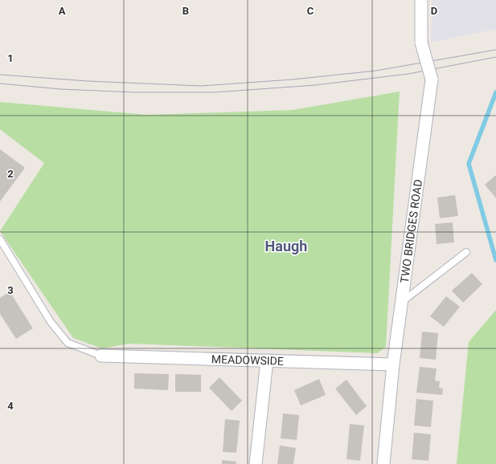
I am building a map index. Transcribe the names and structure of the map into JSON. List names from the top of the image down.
{
  "streets": {
    "street": ["TWO BRIDGES ROAD", "MEADOWSIDE"]
  },
  "crossings": [
    ["TWO BRIDGES ROAD", "MEADOWSIDE"]
  ],
  "districts": ["Haugh"],
  "grid": {
    "columns": [
      "A",
      "B",
      "C",
      "D"
    ],
    "rows": [
      "1",
      "2",
      "3",
      "4"
    ]
  }
}
